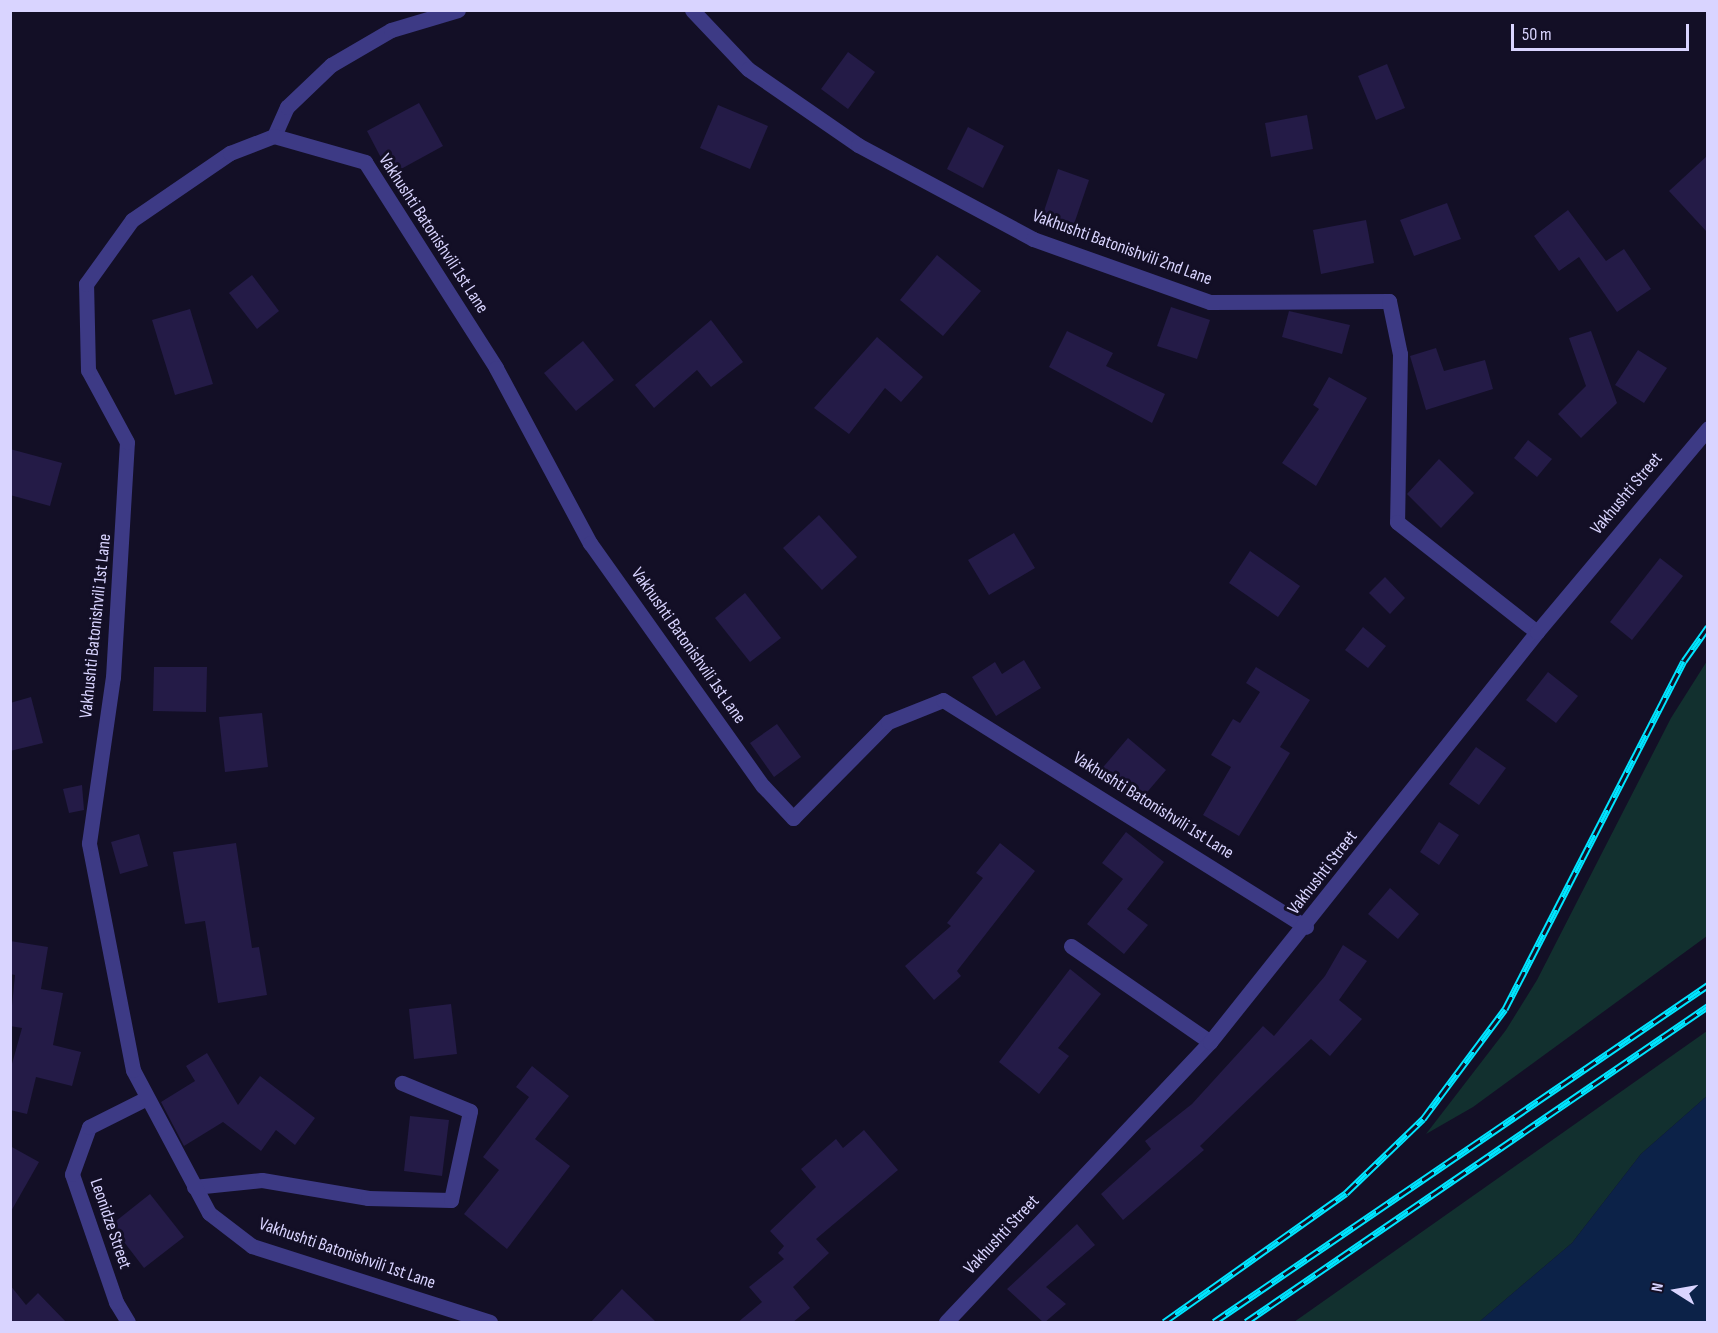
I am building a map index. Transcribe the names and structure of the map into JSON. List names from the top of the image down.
{
  "streets": {
    "street": [
      "Vakhushti Batonishvili 1st Lane",
      "Vakhushti Batonishvili 2nd Lane",
      "Vakhushti Street",
      "Leonidze Street"
    ]
  },
  "crossings": [
    ["Vakhushti Batonishvili 1st Lane", "Vakhushti Street"],
    ["Vakhushti Batonishvili 1st Lane", "Leonidze Street"],
    ["Vakhushti Batonishvili 2nd Lane", "Vakhushti Street"]
  ],
  "scale_bar": "50 m",
  "north": "left"
}
